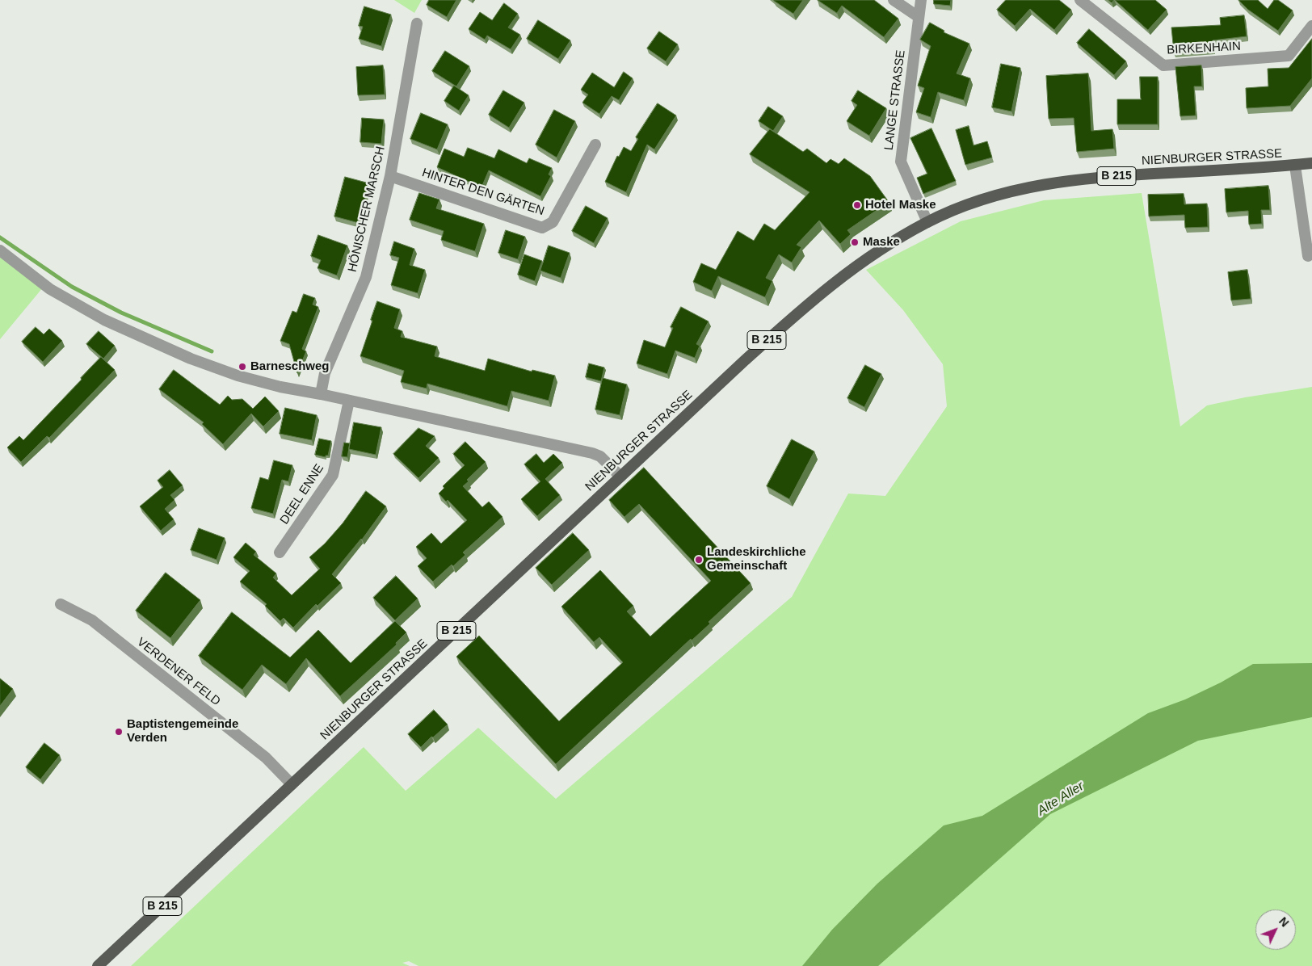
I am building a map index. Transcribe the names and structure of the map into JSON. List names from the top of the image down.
{
  "streets": {
    "main road": ["NIENBURGER STRASSE", "B 215"],
    "street": [
      "BIRKENHAIN",
      "LANGE STRASSE",
      "HINTER DEN GÄRTEN",
      "HÖNISCHER MARSCH",
      "DEEL ENNE",
      "VERDENER FELD"
    ]
  },
  "crossings": [
    ["LANGE STRASSE", "NIENBURGER STRASSE"],
    ["NIENBURGER STRASSE", "VERDENER FELD"],
    ["HINTER DEN GÄRTEN", "HÖNISCHER MARSCH"]
  ],
  "water": ["Alte Aller"],
  "places": [
    "Hotel Maske",
    "Maske",
    "Barneschweg",
    "Landeskirchliche Gemeinschaft",
    "Baptistengemeinde Verden"
  ],
  "north": "top right"
}
